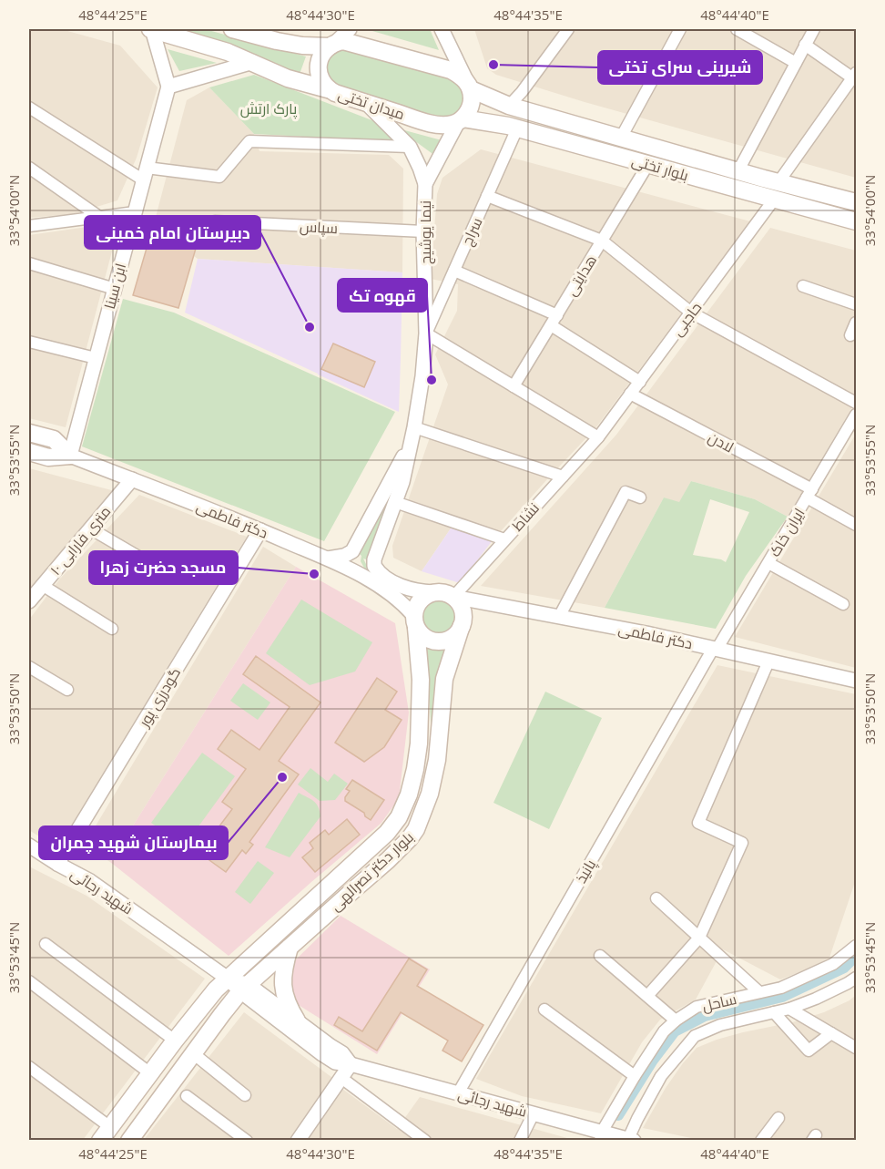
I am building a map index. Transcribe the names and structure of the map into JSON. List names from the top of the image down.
{
  "streets": {
    "main road": ["میدان تختی", "بلوار تختی", "بلوار دکتر نصرالهی"],
    "street": [
      "سپاس",
      "سراج",
      "نیما یوشیج",
      "هدایتی",
      "ابن سینا",
      "حاجبی",
      "لادن",
      "نشاط",
      "دکتر فاطمی",
      "ایران خاک",
      "۱۰ متری فارابی",
      "گودرزی پور",
      "پانیذ",
      "شهید رجائی",
      "ساحل"
    ]
  },
  "crossings": [
    ["میدان تختی", "بلوار تختی"],
    ["میدان تختی", "نیما یوشیج"],
    ["بلوار تختی", "سراج"],
    ["بلوار تختی", "نیما یوشیج"],
    ["بلوار تختی", "هدایتی"],
    ["بلوار تختی", "حاجبی"],
    ["سپاس", "نیما یوشیج"],
    ["سراج", "نیما یوشیج"],
    ["نیما یوشیج", "نشاط"],
    ["نیما یوشیج", "دکتر فاطمی"],
    ["نیما یوشیج", "بلوار دکتر نصرالهی"],
    ["ابن سینا", "دکتر فاطمی"],
    ["حاجبی", "لادن"],
    ["حاجبی", "نشاط"],
    ["لادن", "ایران خاک"],
    ["نشاط", "دکتر فاطمی"],
    ["نشاط", "بلوار دکتر نصرالهی"],
    ["دکتر فاطمی", "ایران خاک"],
    ["دکتر فاطمی", "۱۰ متری فارابی"],
    ["دکتر فاطمی", "گودرزی پور"],
    ["دکتر فاطمی", "بلوار دکتر نصرالهی"],
    ["دکتر فاطمی", "پانیذ"],
    ["ایران خاک", "پانیذ"],
    ["گودرزی پور", "شهید رجائی"],
    ["بلوار دکتر نصرالهی", "شهید رجائی"],
    ["پانیذ", "شهید رجائی"],
    ["شهید رجائی", "ساحل"]
  ],
  "parks": ["پارک ارتش"],
  "places": [
    "شیرینی سرای تختی",
    "دبیرستان امام خمینی",
    "قهوه تک",
    "مسجد حضرت زهرا",
    "بیمارستان شهید چمران"
  ],
  "coordinates": [
    "48°44'25\"E",
    "48°44'30\"E",
    "48°44'35\"E",
    "48°44'40\"E",
    "33°54'00\"N",
    "33°53'55\"N",
    "33°53'50\"N",
    "33°53'45\"N"
  ]
}
